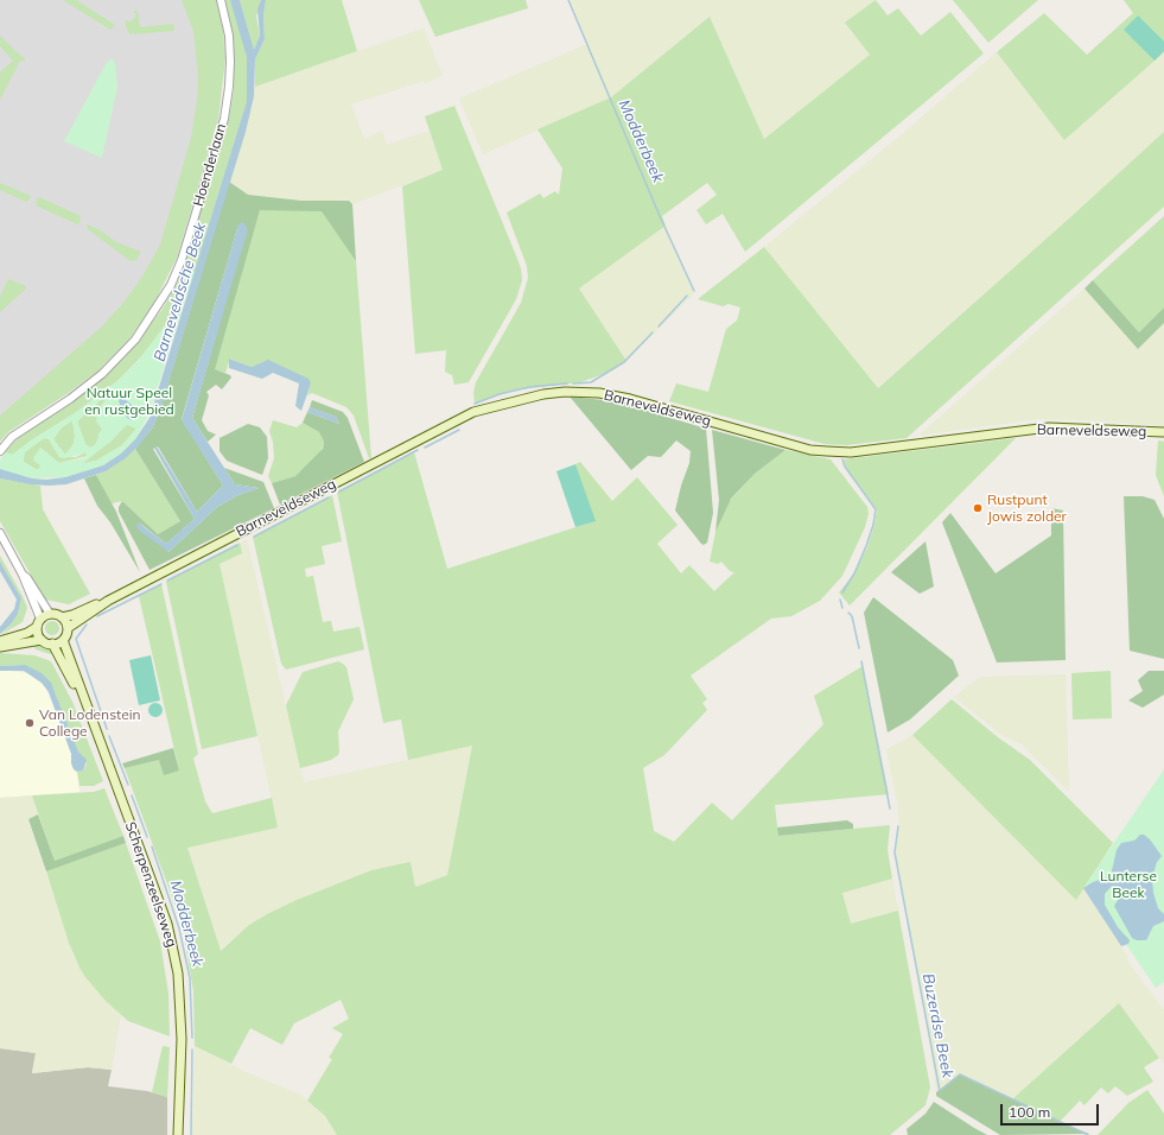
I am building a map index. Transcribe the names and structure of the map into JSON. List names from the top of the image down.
{
  "streets": {
    "main road": ["Barneveldseweg", "Scherpenzeelseweg"],
    "street": ["Hoenderlaan"]
  },
  "crossings": [
    ["Barneveldseweg", "Scherpenzeelseweg"]
  ],
  "water": ["Modderbeek", "Barneveldsche Beek", "Buzerdse Beek"],
  "parks": ["Natuur Speel en rustgebied", "Lunterse Beek"],
  "places": ["Rustpunt Jowis zolder", "Van Lodenstein College"],
  "scale_bar": "100 m"
}
